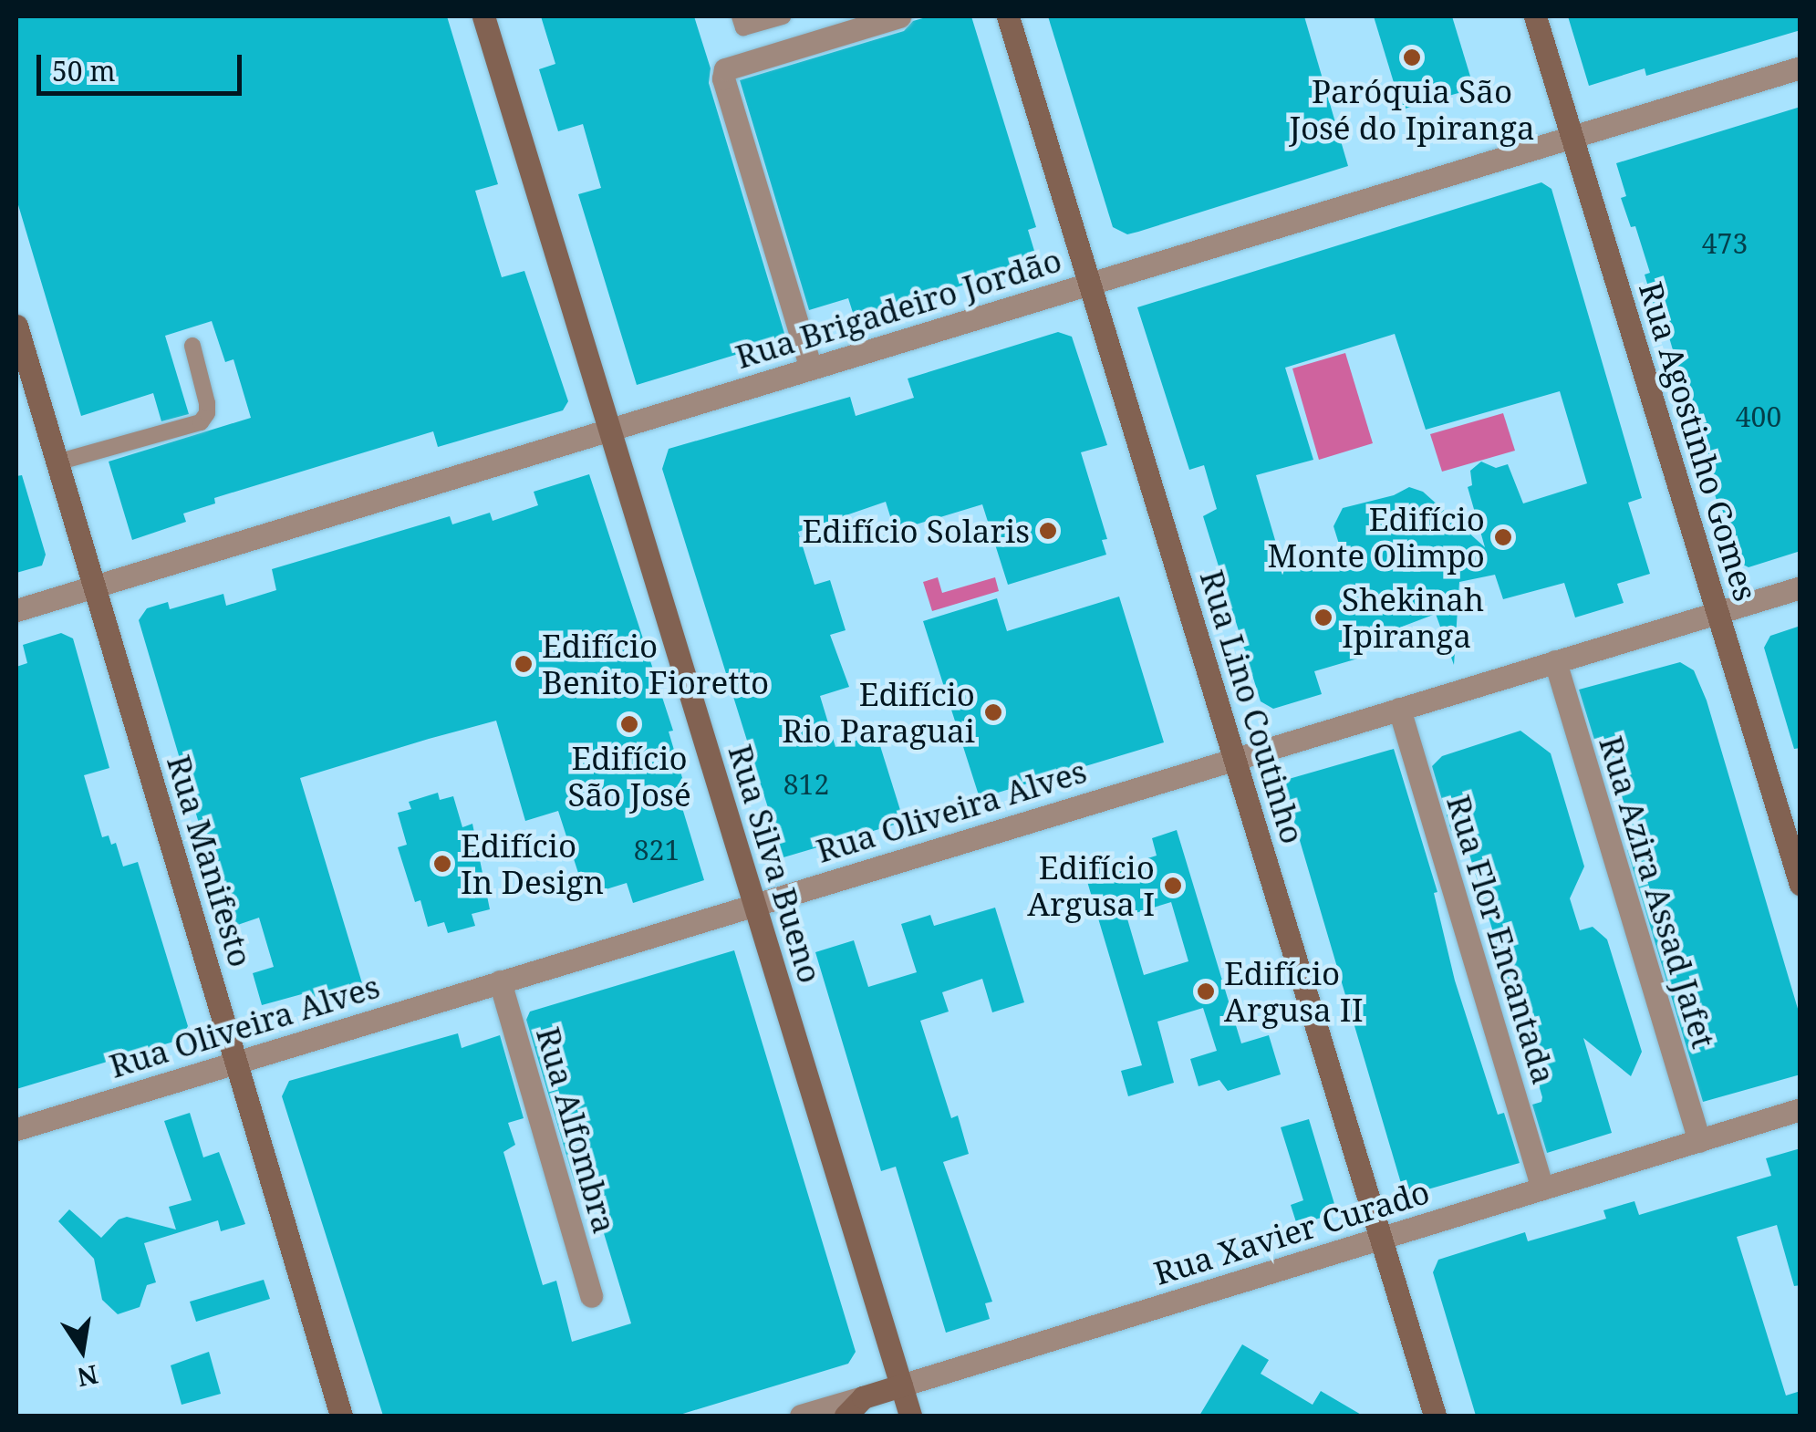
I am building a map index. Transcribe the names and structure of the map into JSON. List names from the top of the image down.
{
  "streets": {
    "main road": [
      "Rua Agostinho Gomes",
      "Rua Lino Coutinho",
      "Rua Manifesto",
      "Rua Silva Bueno",
      "Rua Xavier Curado"
    ],
    "street": [
      "Rua Brigadeiro Jordão",
      "Rua Oliveira Alves",
      "Rua Azira Assad Jafet",
      "Rua Flor Encantada",
      "Rua Alfombra"
    ]
  },
  "crossings": [
    ["Rua Brigadeiro Jordão", "Rua Agostinho Gomes"],
    ["Rua Brigadeiro Jordão", "Rua Lino Coutinho"],
    ["Rua Brigadeiro Jordão", "Rua Manifesto"],
    ["Rua Brigadeiro Jordão", "Rua Silva Bueno"],
    ["Rua Agostinho Gomes", "Rua Oliveira Alves"],
    ["Rua Lino Coutinho", "Rua Oliveira Alves"],
    ["Rua Lino Coutinho", "Rua Xavier Curado"],
    ["Rua Oliveira Alves", "Rua Manifesto"],
    ["Rua Oliveira Alves", "Rua Silva Bueno"],
    ["Rua Oliveira Alves", "Rua Azira Assad Jafet"],
    ["Rua Oliveira Alves", "Rua Flor Encantada"],
    ["Rua Oliveira Alves", "Rua Alfombra"],
    ["Rua Silva Bueno", "Rua Xavier Curado"],
    ["Rua Azira Assad Jafet", "Rua Xavier Curado"],
    ["Rua Flor Encantada", "Rua Xavier Curado"]
  ],
  "places": [
    "Paróquia São José do Ipiranga",
    "Edifício Solaris",
    "Edifício Monte Olimpo",
    "Shekinah Ipiranga",
    "Edifício Benito Fioretto",
    "Edifício Rio Paraguai",
    "Edifício São José",
    "Edifício In Design",
    "Edifício Argusa I",
    "Edifício Argusa II"
  ],
  "house_numbers": [
    "473",
    "400",
    "812",
    "821"
  ],
  "scale_bar": "50 m",
  "north": "bottom"
}
